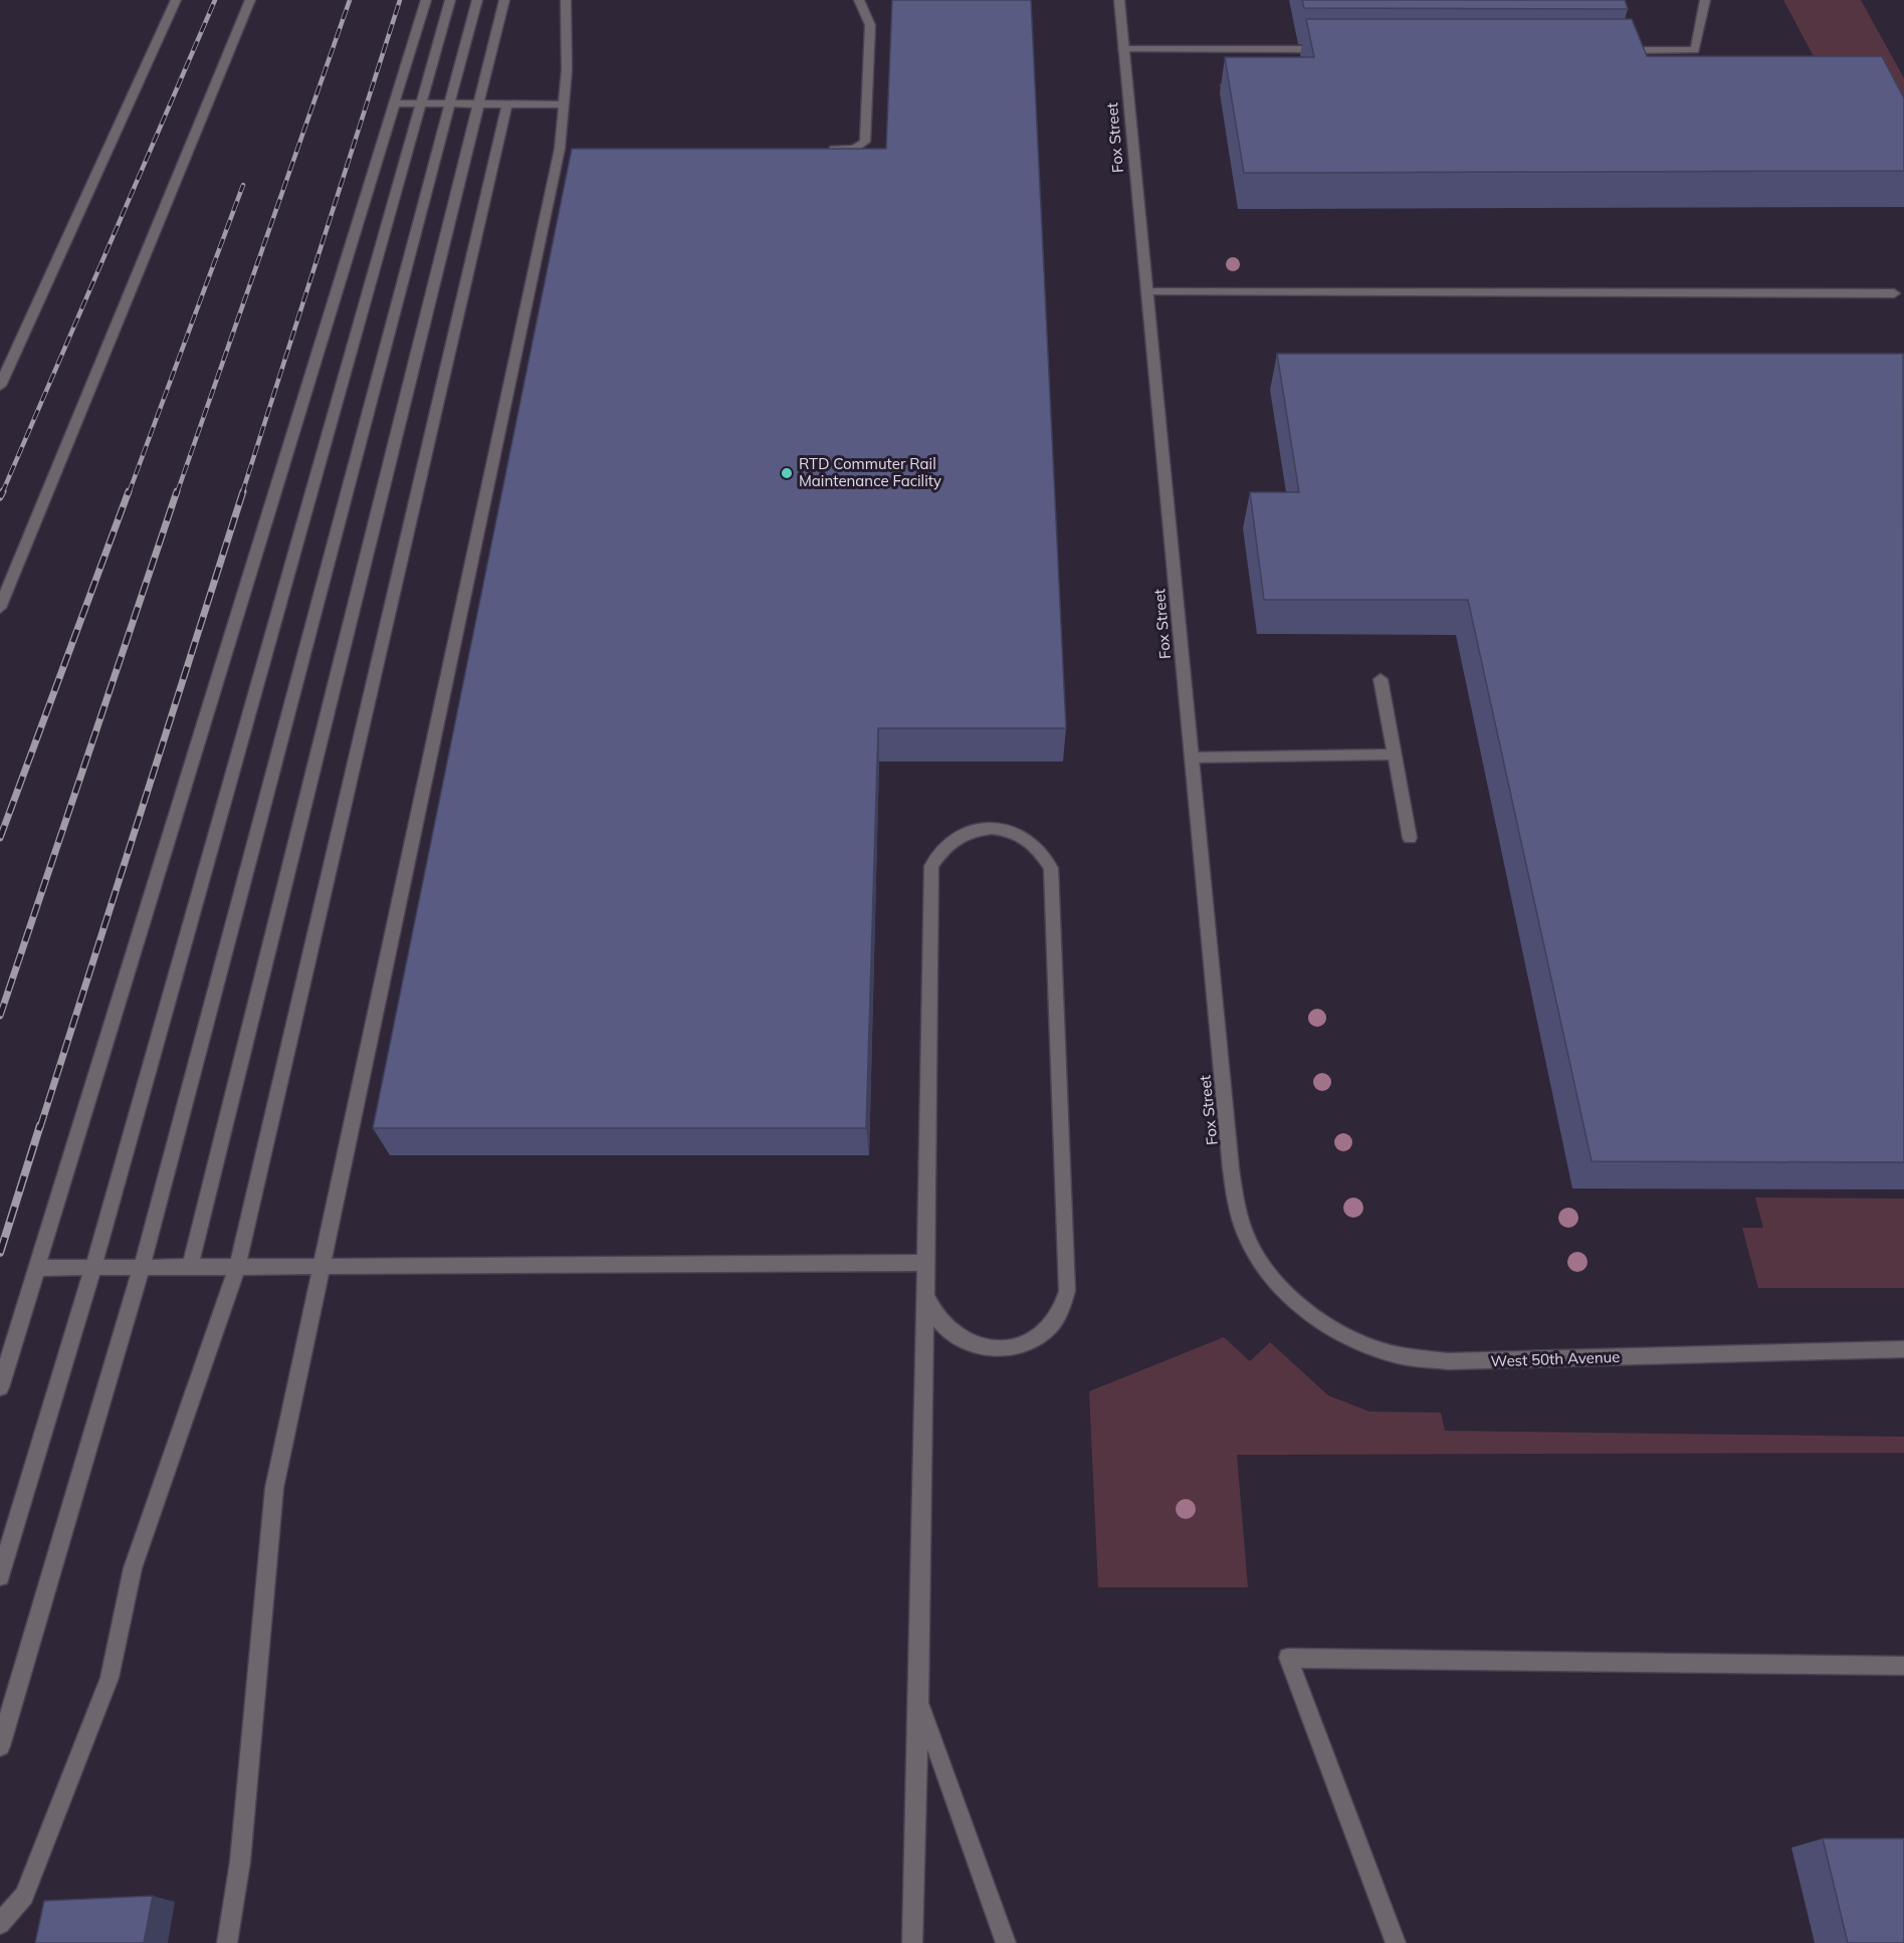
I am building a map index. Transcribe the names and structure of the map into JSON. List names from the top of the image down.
{
  "streets": {
    "street": ["Fox Street", "West 50th Avenue"]
  },
  "crossings": [
    ["Fox Street", "West 50th Avenue"]
  ],
  "places": ["RTD Commuter Rail Maintenance Facility"]
}
